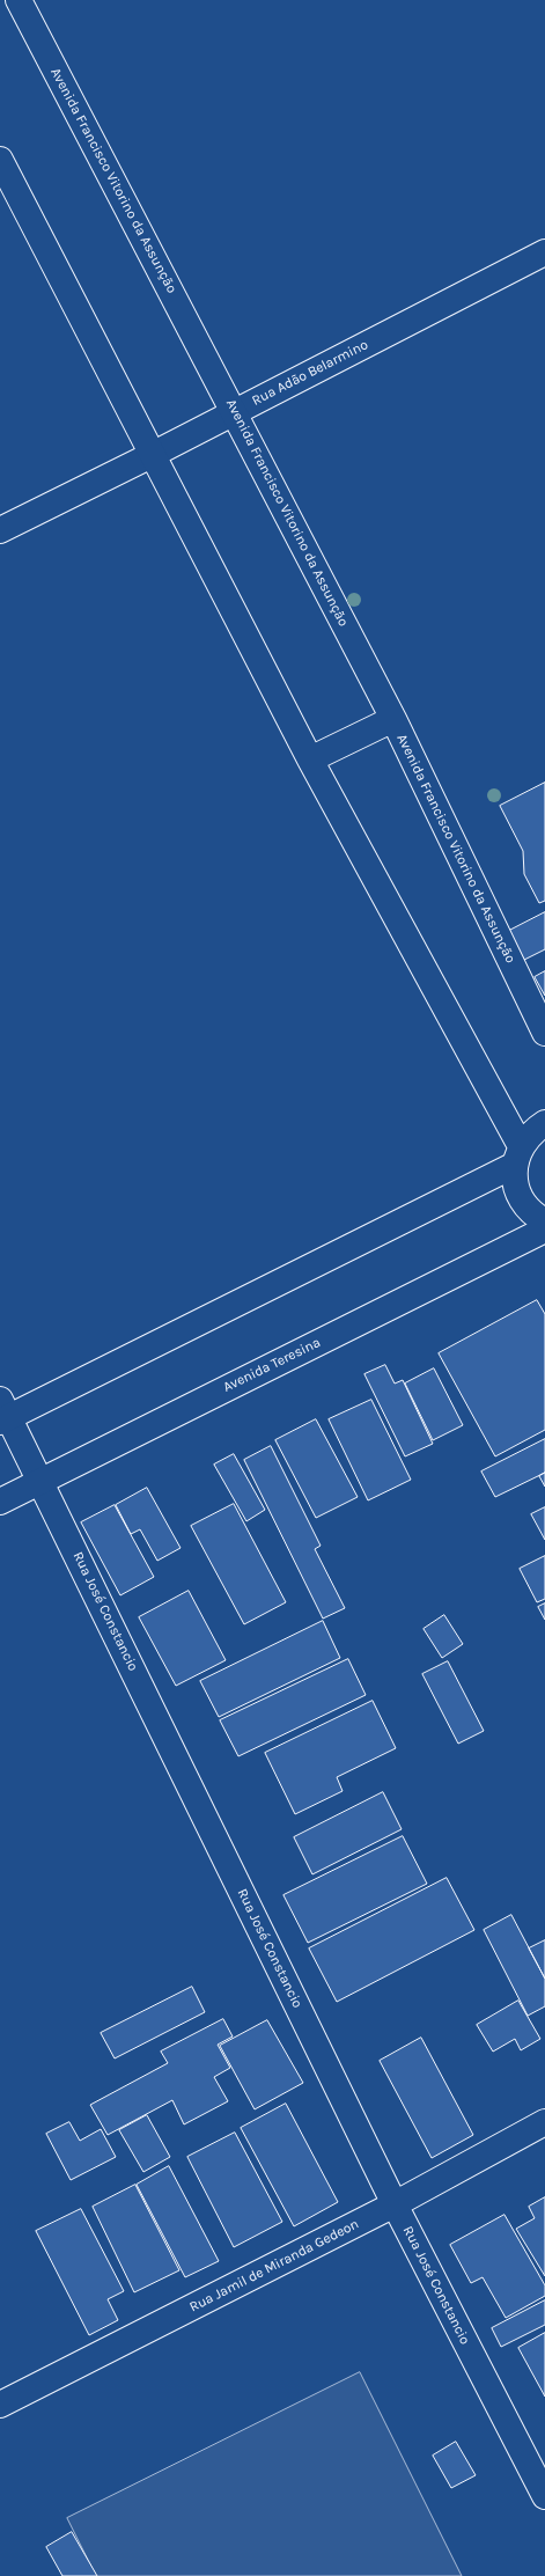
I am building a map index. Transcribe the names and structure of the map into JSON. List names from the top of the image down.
{
  "streets": {
    "main road": [
      "Avenida Francisco Vitorino da Assunção",
      "Rua Adão Belarmino",
      "Avenida Teresina",
      "Rua José Constancio",
      "Rua Jamil de Miranda Gedeon"
    ]
  },
  "crossings": [
    ["Avenida Francisco Vitorino da Assunção", "Rua Adão Belarmino"],
    ["Avenida Teresina", "Rua José Constancio"],
    ["Rua José Constancio", "Rua Jamil de Miranda Gedeon"]
  ]
}
